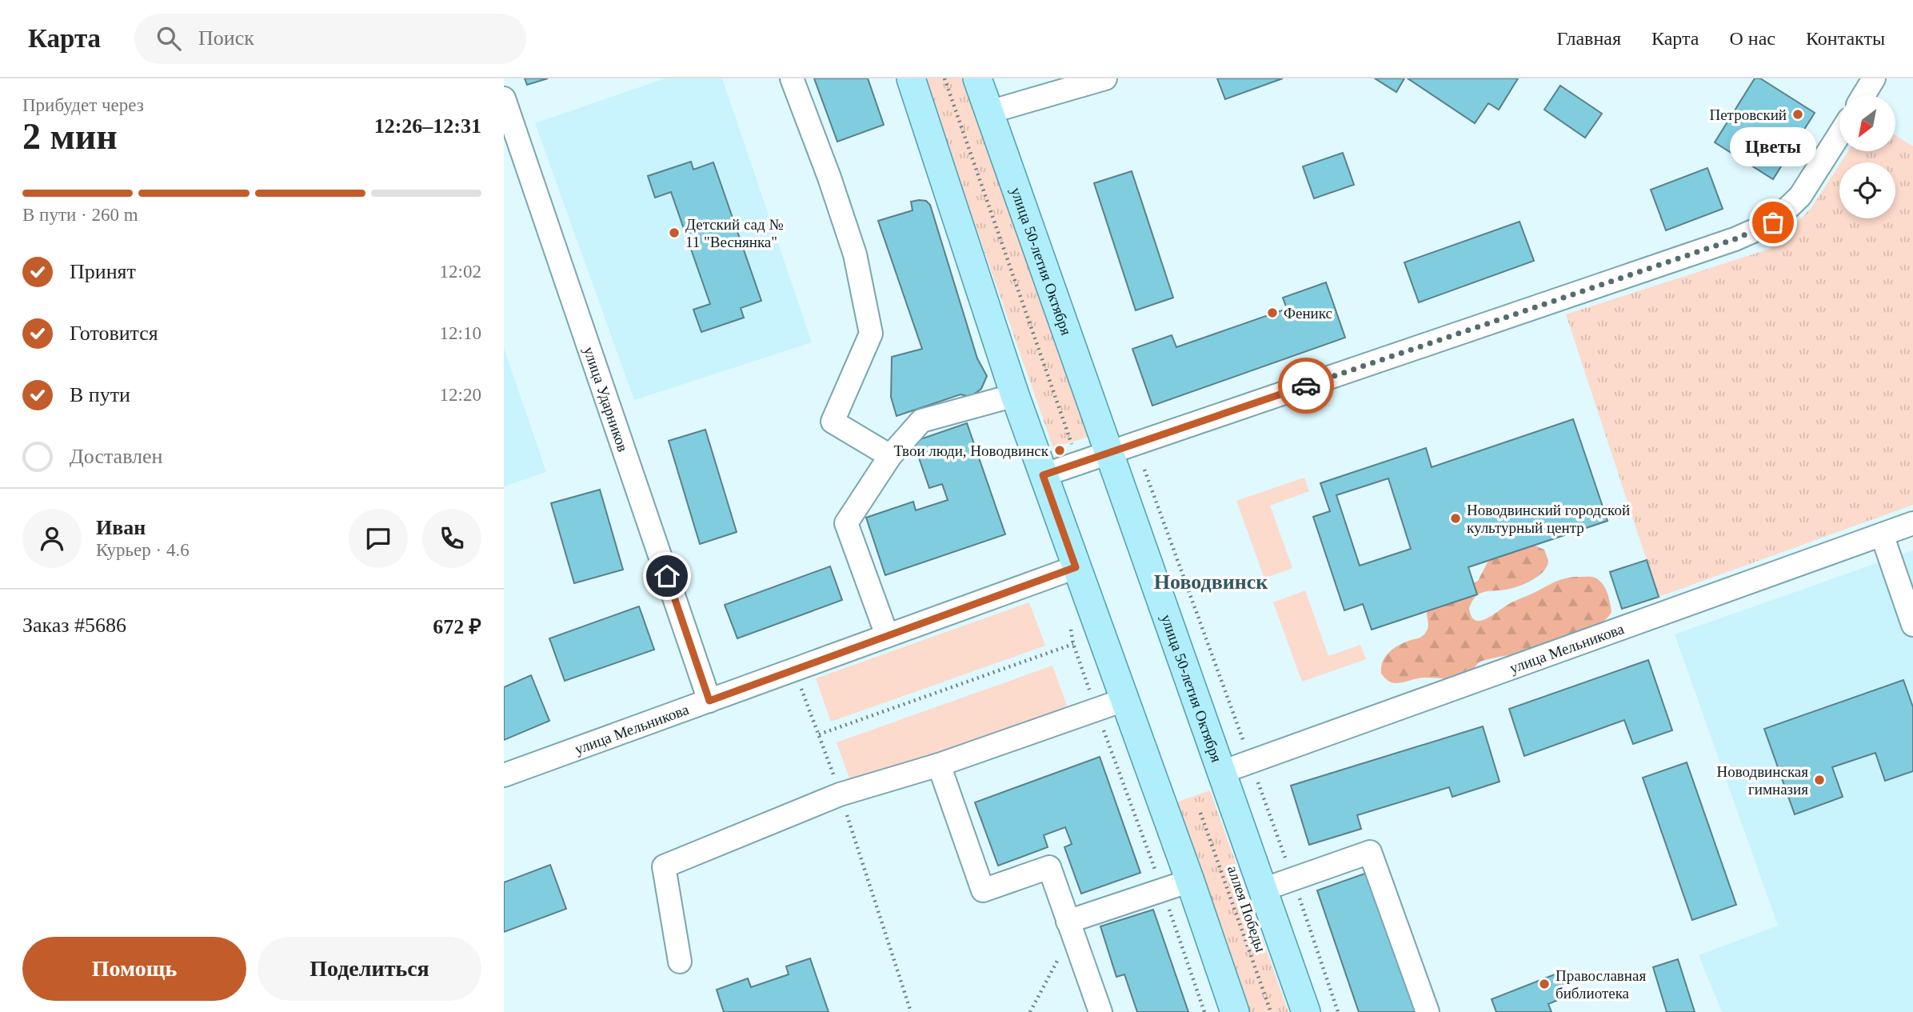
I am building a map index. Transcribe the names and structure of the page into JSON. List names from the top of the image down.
{
  "streets": {
    "main road": ["улица 50-летия Октября"],
    "street": ["улица Ударников", "улица Мельникова"],
    "path": ["аллея Победы"]
  },
  "crossings": [
    ["улица 50-летия Октября", "улица Мельникова"],
    ["улица Ударников", "улица Мельникова"]
  ],
  "districts": ["Новодвинск"],
  "places": [
    "Петровский",
    "Цветы",
    "Детский сад № 11 \"Веснянка\"",
    "Феникс",
    "Твои люди, Новодвинск",
    "Новодвинский городской культурный центр",
    "Новодвинская гимназия",
    "Православная библиотека"
  ],
  "north": "bottom left",
  "page": {
    "header": "Карта",
    "search": "Поиск",
    "nav": [
      "Главная",
      "Карта",
      "О нас",
      "Контакты"
    ],
    "heading": ["2 мин", "Прибудет через", "12:26–12:31"],
    "panel": [
      "Иван",
      "Курьер · 4.6",
      "Заказ #5686",
      "672 ₽"
    ],
    "bubble": "Цветы",
    "bar": "В пути · 260 m",
    "list": [
      ["Принят", "12:02"],
      ["Готовится", "12:10"],
      ["В пути", "12:20"],
      "Доставлен"
    ],
    "buttons": ["Помощь", "Поделиться"]
  }
}
